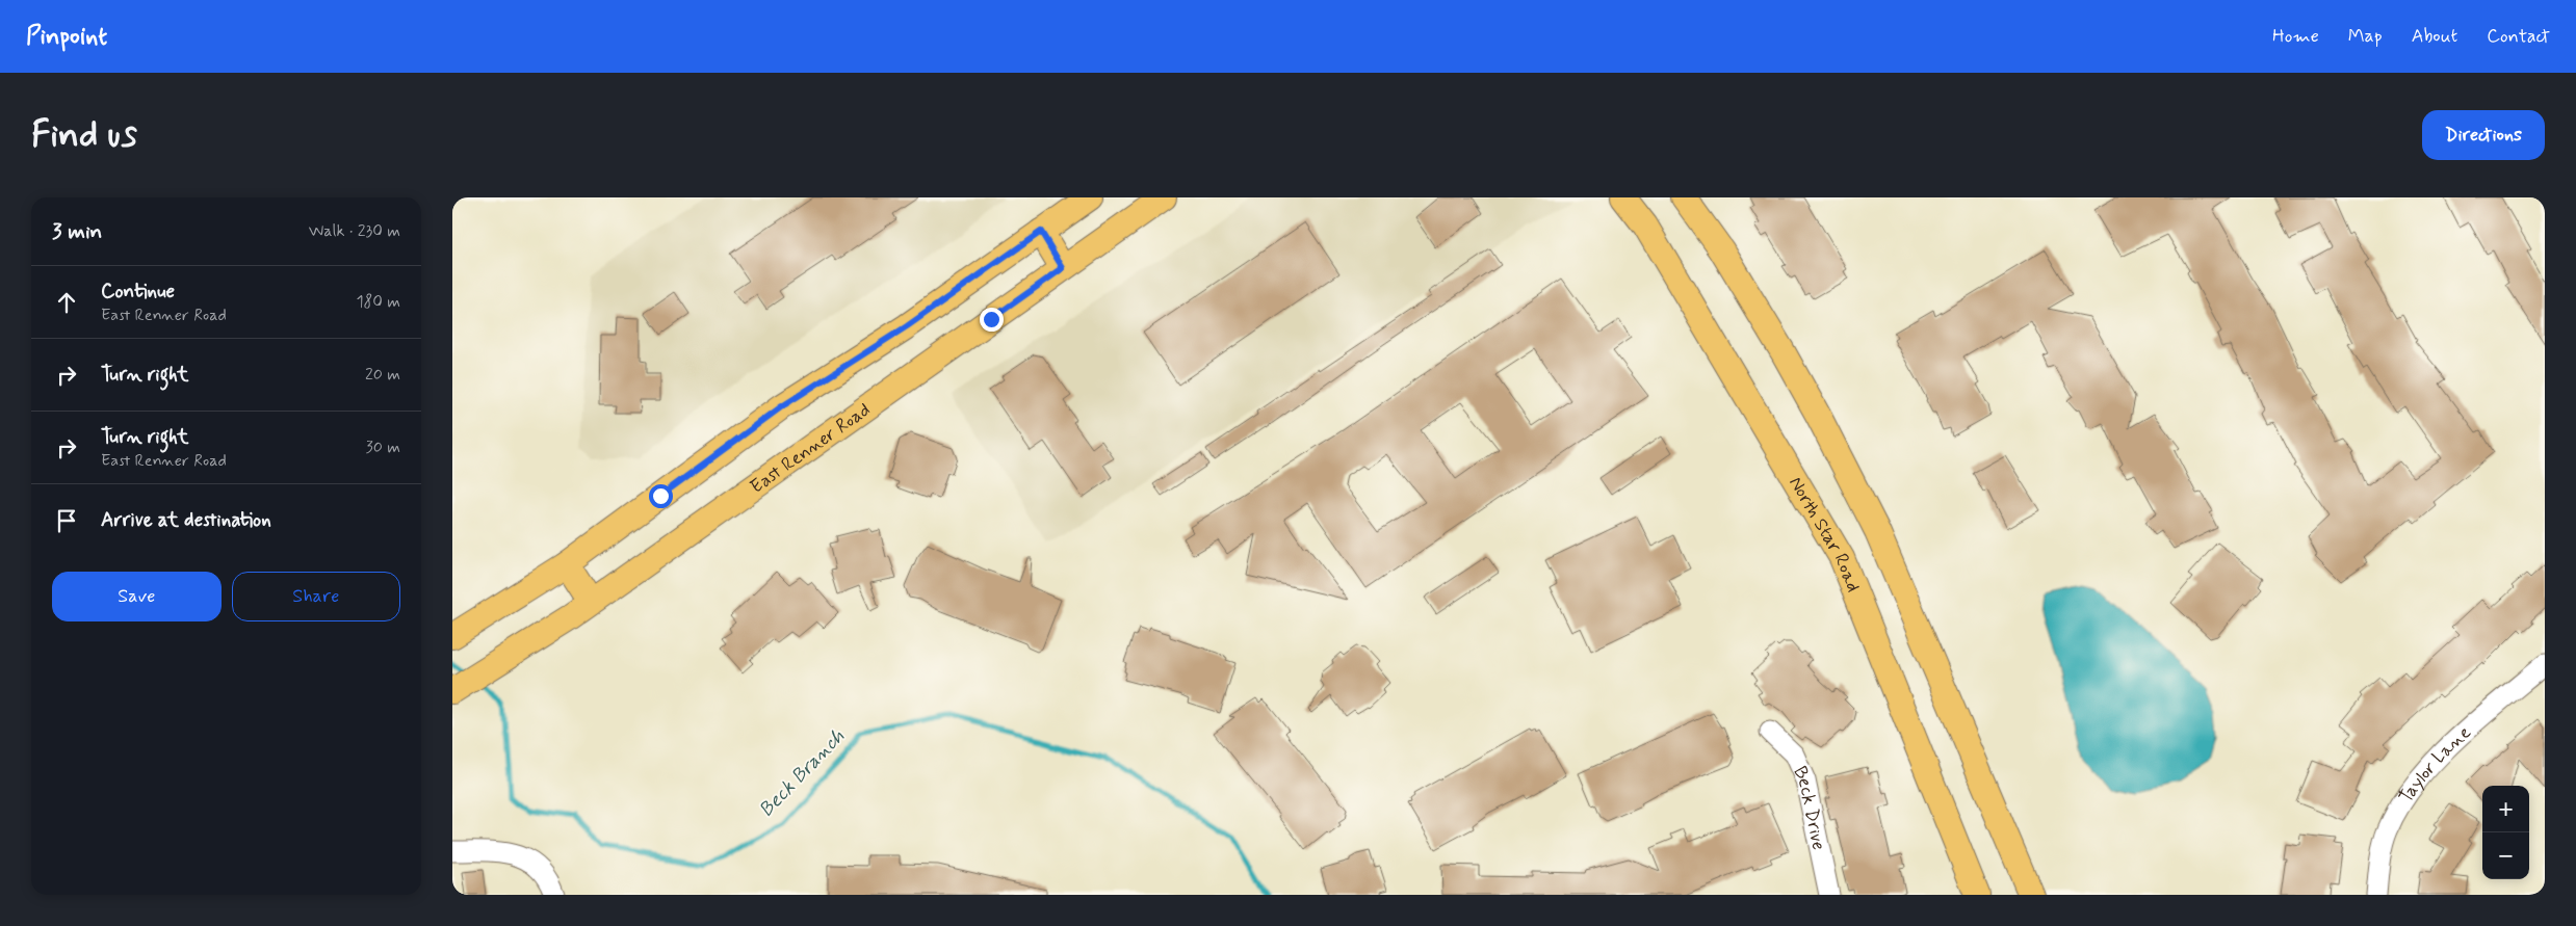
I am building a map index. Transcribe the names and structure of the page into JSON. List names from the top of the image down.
{
  "streets": {
    "main road": ["East Renner Road", "North Star Road"],
    "street": ["Taylor Lane", "Beck Drive"]
  },
  "water": ["Beck Branch"],
  "page": {
    "header": "Pinpoint",
    "nav": [
      "Home",
      "Map",
      "About",
      "Contact"
    ],
    "buttons": [
      "Directions",
      ["Save", "Share"]
    ],
    "title": "Find us",
    "heading": ["3 min", "Walk · 230 m"],
    "list": [
      ["Continue", "East Renner Road", "180 m"],
      ["Turn right", "20 m"],
      ["Turn right", "East Renner Road", "30 m"],
      "Arrive at destination"
    ],
    "map_buttons": ["+", "−"]
  }
}
